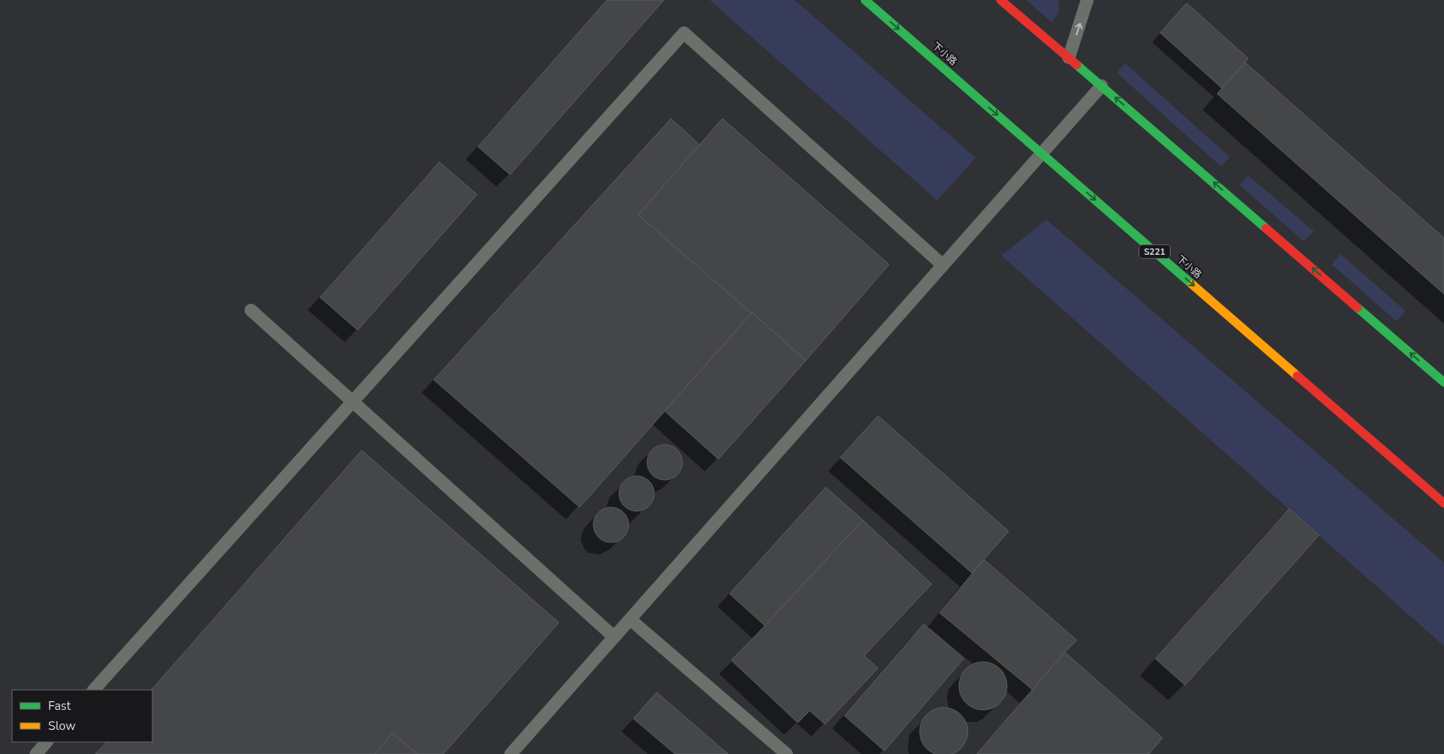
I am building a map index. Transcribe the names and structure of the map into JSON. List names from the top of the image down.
{
  "streets": {
    "main road": ["下小路", "S221"]
  },
  "one_way": ["下小路"],
  "legend": ["Fast", "Slow"]
}
